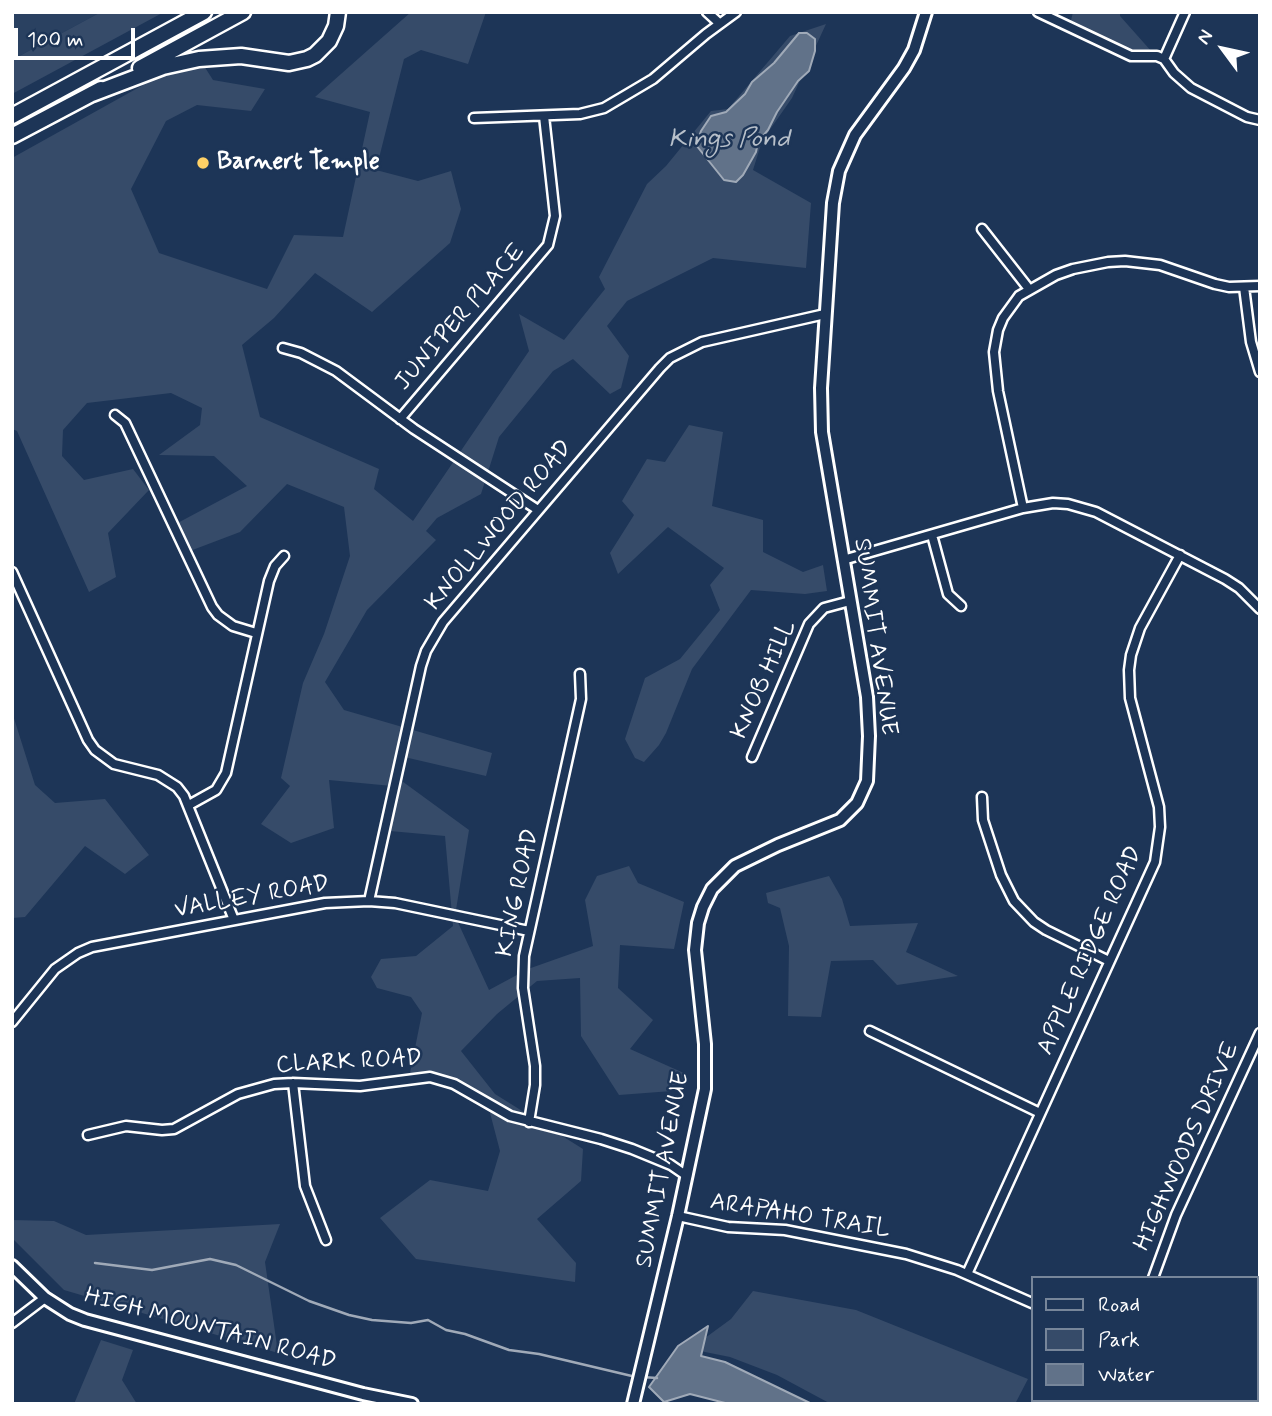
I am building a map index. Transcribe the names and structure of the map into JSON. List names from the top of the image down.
{
  "streets": {
    "street": [
      "JUNIPER PLACE",
      "KNOLLWOOD ROAD",
      "SUMMIT AVENUE",
      "KNOB HILL",
      "KING ROAD",
      "VALLEY ROAD",
      "APPLE RIDGE ROAD",
      "CLARK ROAD",
      "HIGHWOODS DRIVE",
      "ARAPAHO TRAIL",
      "HIGH MOUNTAIN ROAD"
    ]
  },
  "crossings": [
    ["KNOLLWOOD ROAD", "SUMMIT AVENUE"],
    ["KNOLLWOOD ROAD", "VALLEY ROAD"],
    ["SUMMIT AVENUE", "KNOB HILL"],
    ["SUMMIT AVENUE", "CLARK ROAD"],
    ["SUMMIT AVENUE", "ARAPAHO TRAIL"],
    ["KING ROAD", "VALLEY ROAD"],
    ["KING ROAD", "CLARK ROAD"],
    ["APPLE RIDGE ROAD", "ARAPAHO TRAIL"]
  ],
  "water": ["Kings Pond"],
  "places": ["Barnert Temple"],
  "legend": ["Road", "Park", "Water"],
  "scale_bar": "100 m",
  "north": "top left"
}
